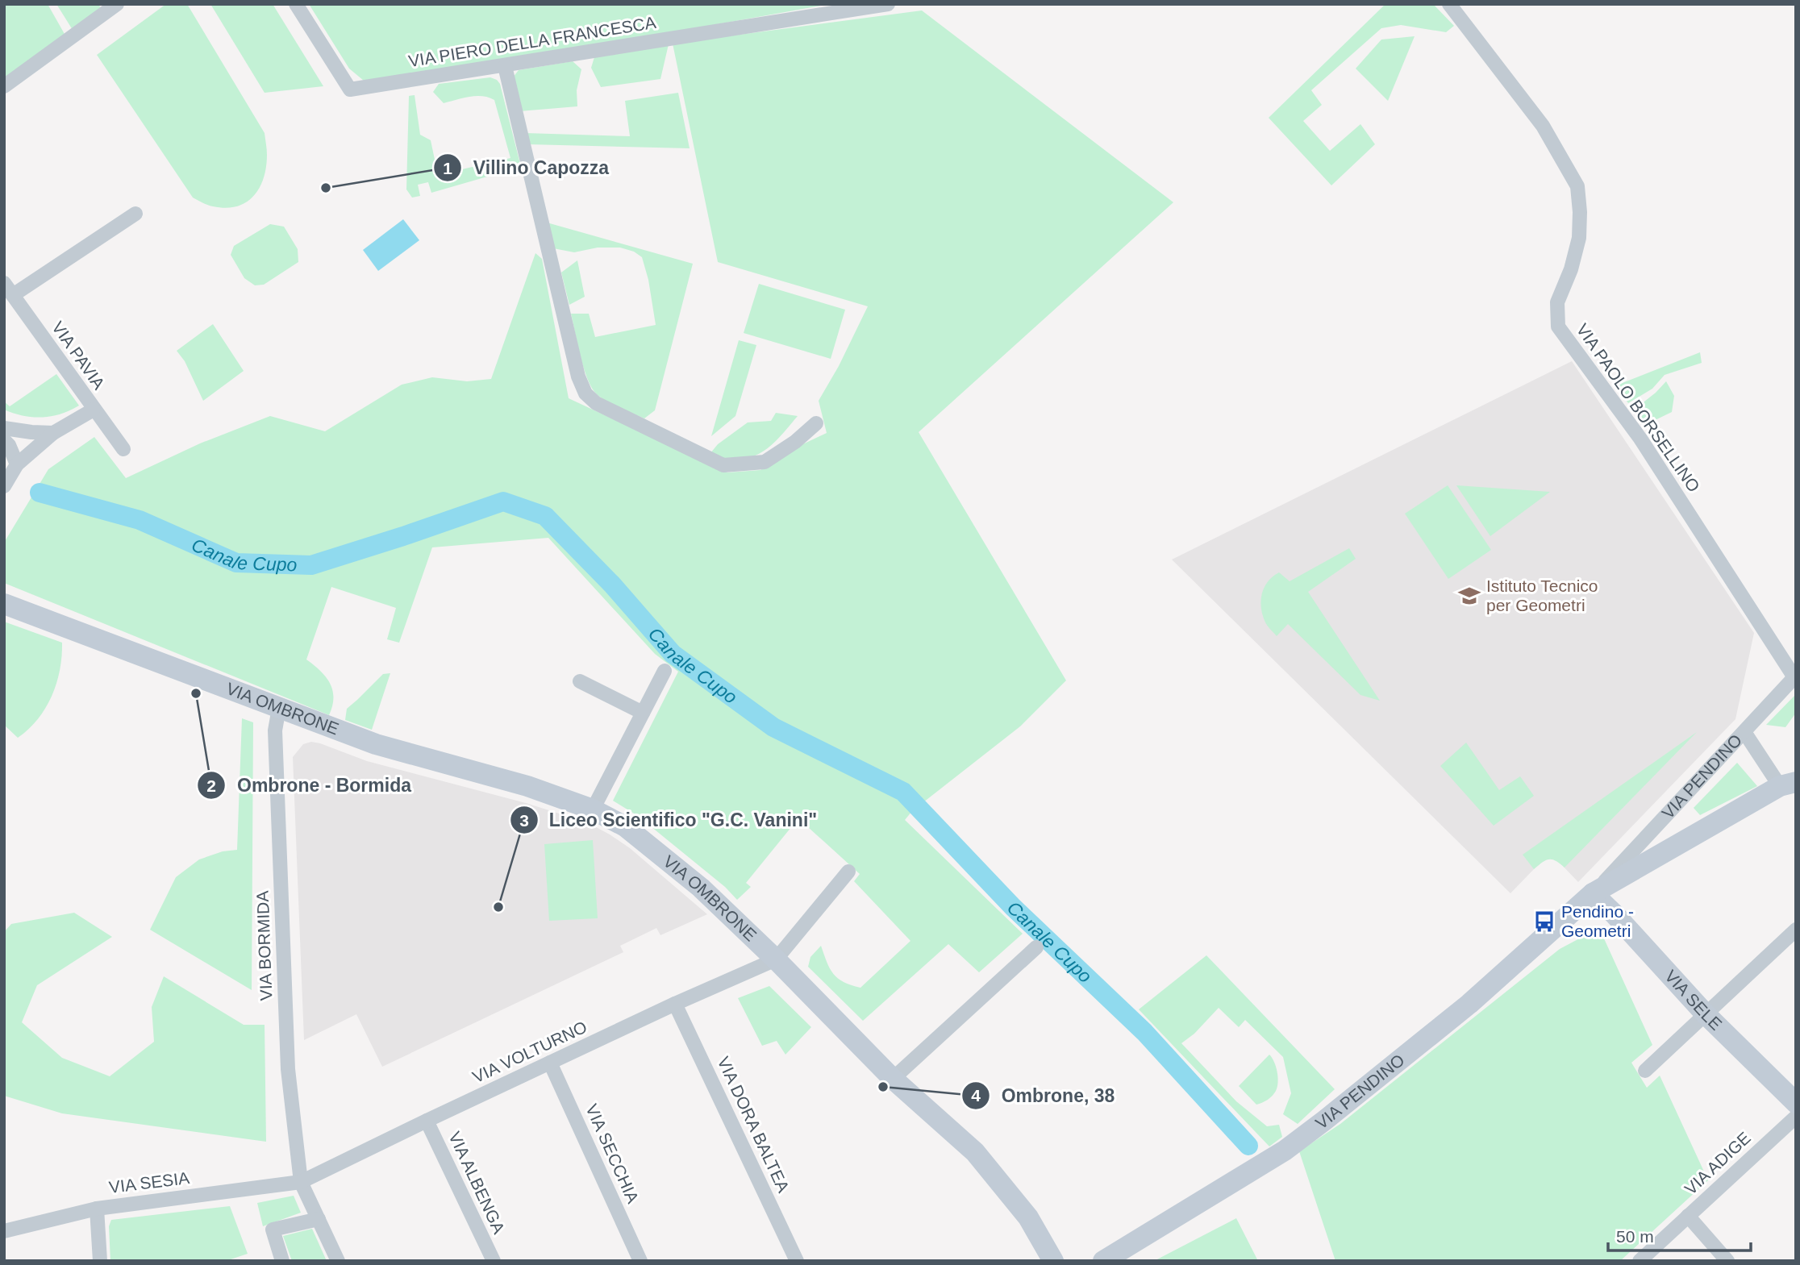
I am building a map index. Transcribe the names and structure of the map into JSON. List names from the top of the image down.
{
  "streets": {
    "street": [
      "VIA PIERO DELLA FRANCESCA",
      "VIA PAVIA",
      "VIA PAOLO BORSELLINO",
      "VIA OMBRONE",
      "VIA PENDINO",
      "VIA BORMIDA",
      "VIA SELE",
      "VIA VOLTURNO",
      "VIA DORA BALTEA",
      "VIA SECCHIA",
      "VIA ADIGE",
      "VIA SESIA",
      "VIA ALBENGA"
    ]
  },
  "crossings": [
    ["VIA OMBRONE", "VIA BORMIDA"],
    ["VIA OMBRONE", "VIA VOLTURNO"],
    ["VIA PENDINO", "VIA SELE"],
    ["VIA BORMIDA", "VIA VOLTURNO"],
    ["VIA BORMIDA", "VIA SESIA"],
    ["VIA VOLTURNO", "VIA DORA BALTEA"],
    ["VIA VOLTURNO", "VIA SECCHIA"],
    ["VIA VOLTURNO", "VIA SESIA"],
    ["VIA VOLTURNO", "VIA ALBENGA"]
  ],
  "water": ["Canale Cupo"],
  "places": {
    "other": [
      "Villino Capozza",
      "Ombrone - Bormida",
      "Liceo Scientifico \"G.C. Vanini\"",
      "Ombrone, 38"
    ],
    "school or university": ["Istituto Tecnico per Geometri"],
    "bus stop": ["Pendino - Geometri"]
  },
  "scale_bar": "50 m"
}
